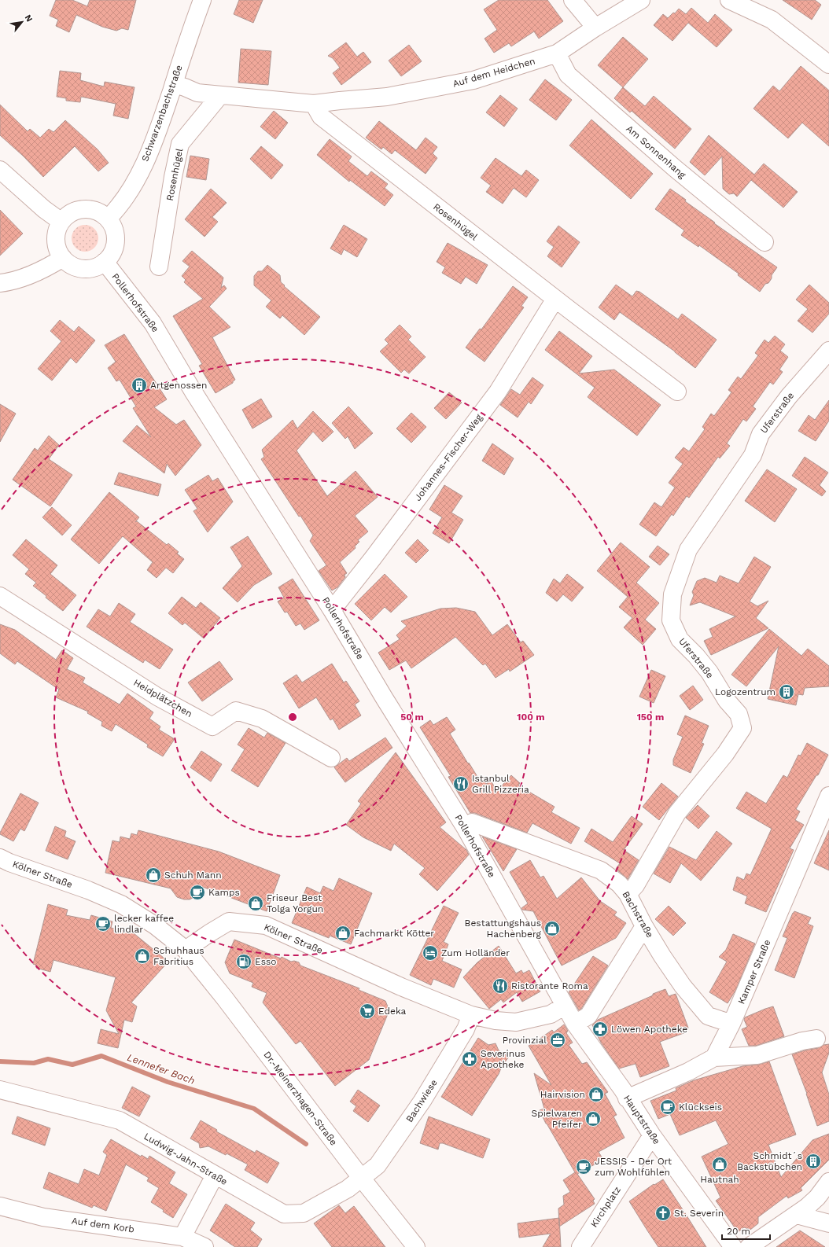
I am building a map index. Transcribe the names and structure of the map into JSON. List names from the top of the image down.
{
  "streets": {
    "street": [
      "Auf dem Heidchen",
      "Schwarzenbachstraße",
      "Am Sonnenhang",
      "Rosenhügel",
      "Pollerhofstraße",
      "Uferstraße",
      "Johannes-Fischer-Weg",
      "Heidplätzchen",
      "Kölner Straße",
      "Bachstraße",
      "Kamper Straße",
      "Dr.-Meinerzhagen-Straße",
      "Bachwiese",
      "Hauptstraße",
      "Ludwig-Jahn-Straße",
      "Kirchplatz",
      "Auf dem Korb"
    ]
  },
  "crossings": [
    ["Auf dem Heidchen", "Am Sonnenhang"],
    ["Auf dem Heidchen", "Rosenhügel"],
    ["Schwarzenbachstraße", "Pollerhofstraße"],
    ["Rosenhügel", "Johannes-Fischer-Weg"],
    ["Pollerhofstraße", "Johannes-Fischer-Weg"],
    ["Pollerhofstraße", "Kölner Straße"],
    ["Pollerhofstraße", "Bachstraße"],
    ["Pollerhofstraße", "Hauptstraße"],
    ["Uferstraße", "Bachstraße"],
    ["Kölner Straße", "Dr.-Meinerzhagen-Straße"],
    ["Kölner Straße", "Bachwiese"],
    ["Kölner Straße", "Hauptstraße"],
    ["Bachstraße", "Kamper Straße"],
    ["Dr.-Meinerzhagen-Straße", "Bachwiese"],
    ["Dr.-Meinerzhagen-Straße", "Ludwig-Jahn-Straße"],
    ["Bachwiese", "Ludwig-Jahn-Straße"],
    ["Hauptstraße", "Kirchplatz"]
  ],
  "water": ["Lennefer Bach"],
  "places": {
    "building": ["Artgenossen", "Logozentrum", "Schmidt´s Backstübchen"],
    "restaurant": ["Istanbul Grill Pizzeria", "Ristorante Roma"],
    "shop": [
      "Schuh Mann",
      "Friseur Best Tolga Yorgun",
      "Bestattungshaus Hachenberg",
      "Fachmarkt Kötter",
      "Schuhhaus Fabritius",
      "Hairvision",
      "Spielwaren Pfeifer",
      "Hautnah"
    ],
    "cafe": [
      "Kamps",
      "lecker kaffee lindlar",
      "Klückseis",
      "JESSIS - Der Ort zum Wohlfühlen"
    ],
    "hotel": ["Zum Holländer"],
    "fuel station": ["Esso"],
    "supermarket": ["Edeka"],
    "pharmacy": ["Löwen Apotheke", "Severinus Apotheke"],
    "office": ["Provinzial"],
    "church": ["St. Severin"]
  },
  "scale_bar": "20 m",
  "north": "top right",
  "rings": ["50 m", "100 m", "150 m"]
}
